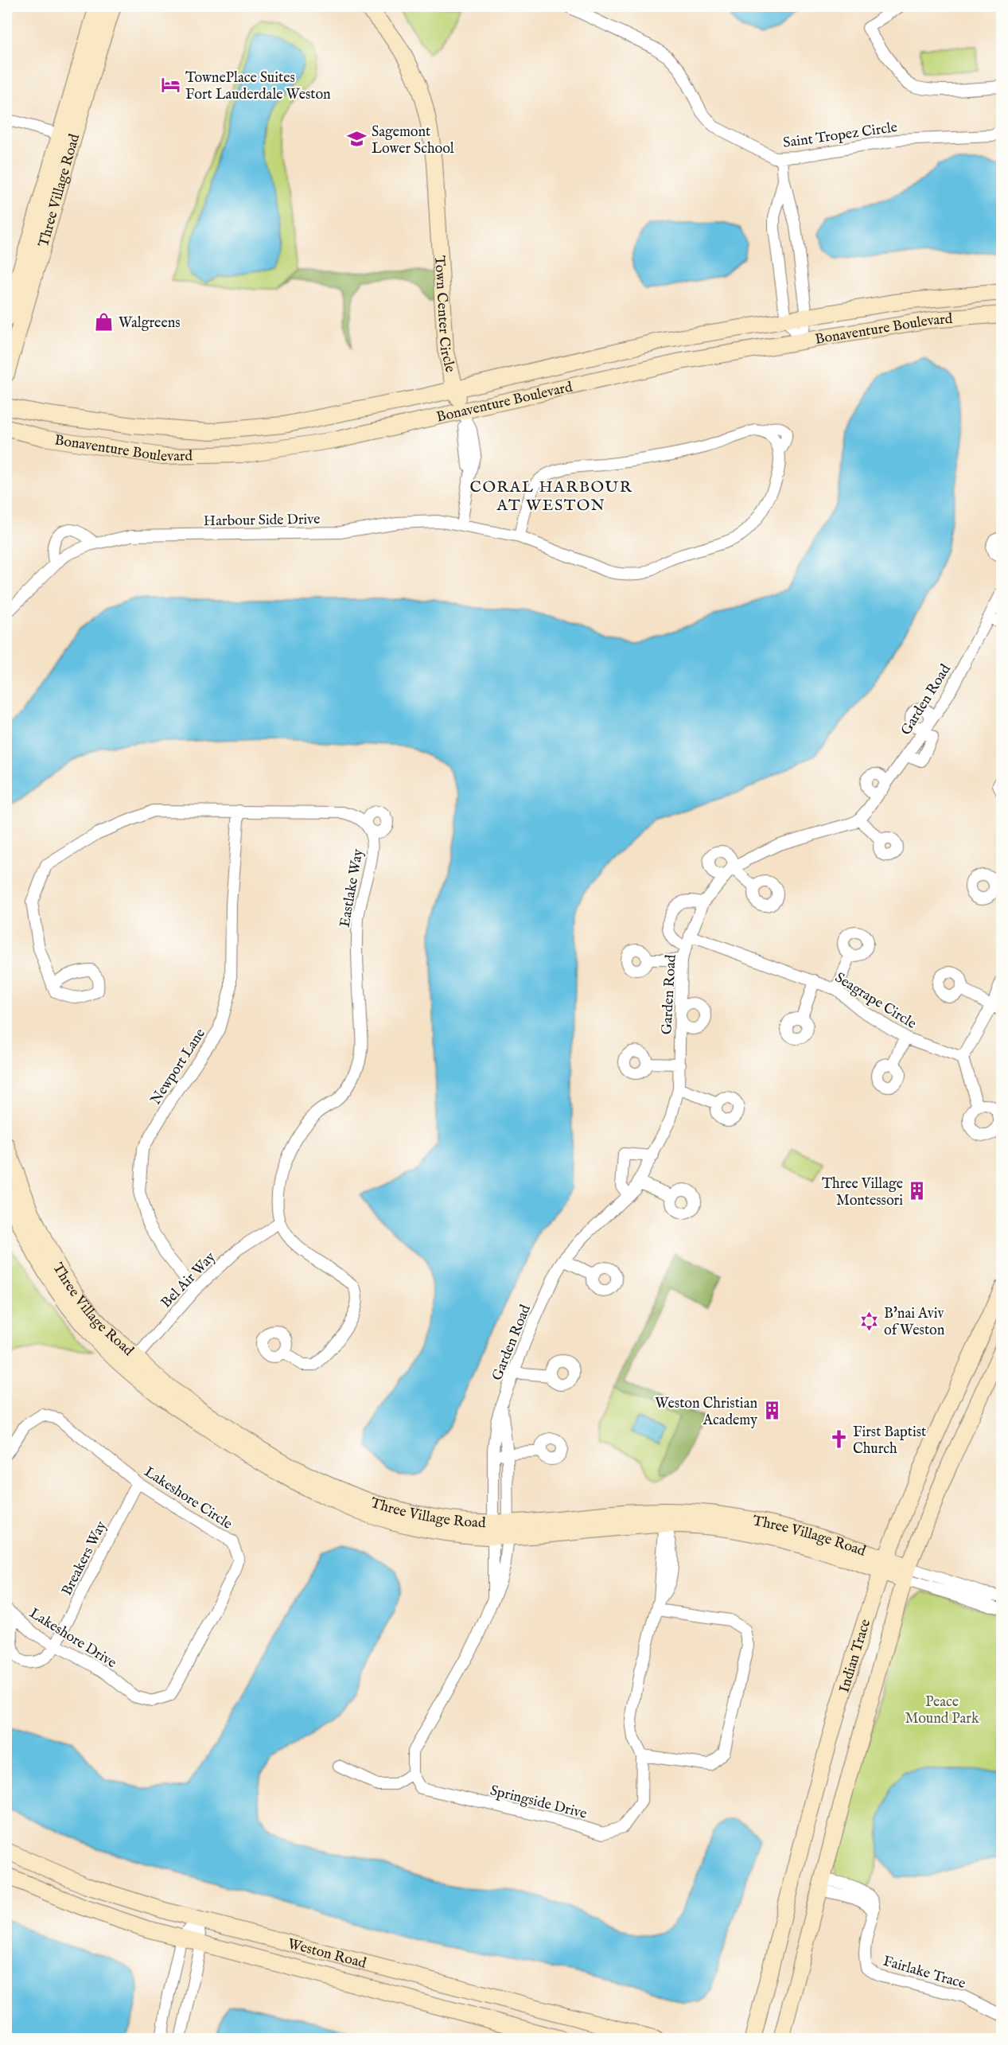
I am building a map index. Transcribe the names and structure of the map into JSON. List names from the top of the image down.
{
  "streets": {
    "main road": [
      "Three Village Road",
      "Town Center Circle",
      "Bonaventure Boulevard",
      "Indian Trace",
      "Weston Road"
    ],
    "street": [
      "Saint Tropez Circle",
      "Harbour Side Drive",
      "Garden Road",
      "Eastlake Way",
      "Seagrape Circle",
      "Newport Lane",
      "Bel Air Way",
      "Lakeshore Circle",
      "Breakers Way",
      "Lakeshore Drive",
      "Springside Drive",
      "Fairlake Trace"
    ]
  },
  "crossings": [
    ["Three Village Road", "Garden Road"],
    ["Three Village Road", "Bel Air Way"],
    ["Three Village Road", "Indian Trace"],
    ["Three Village Road", "Springside Drive"],
    ["Town Center Circle", "Bonaventure Boulevard"],
    ["Garden Road", "Seagrape Circle"],
    ["Eastlake Way", "Newport Lane"],
    ["Eastlake Way", "Bel Air Way"],
    ["Newport Lane", "Bel Air Way"],
    ["Lakeshore Circle", "Breakers Way"],
    ["Lakeshore Circle", "Lakeshore Drive"],
    ["Breakers Way", "Lakeshore Drive"],
    ["Indian Trace", "Fairlake Trace"]
  ],
  "districts": ["CORAL HARBOUR AT WESTON"],
  "parks": ["Peace Mound Park"],
  "places": {
    "hotel": ["TownePlace Suites Fort Lauderdale Weston"],
    "school or university": ["Sagemont Lower School"],
    "shop": ["Walgreens"],
    "building": ["Three Village Montessori", "Weston Christian Academy"],
    "synagogue": ["B'nai Aviv of Weston"],
    "church": ["First Baptist Church"]
  }
}
